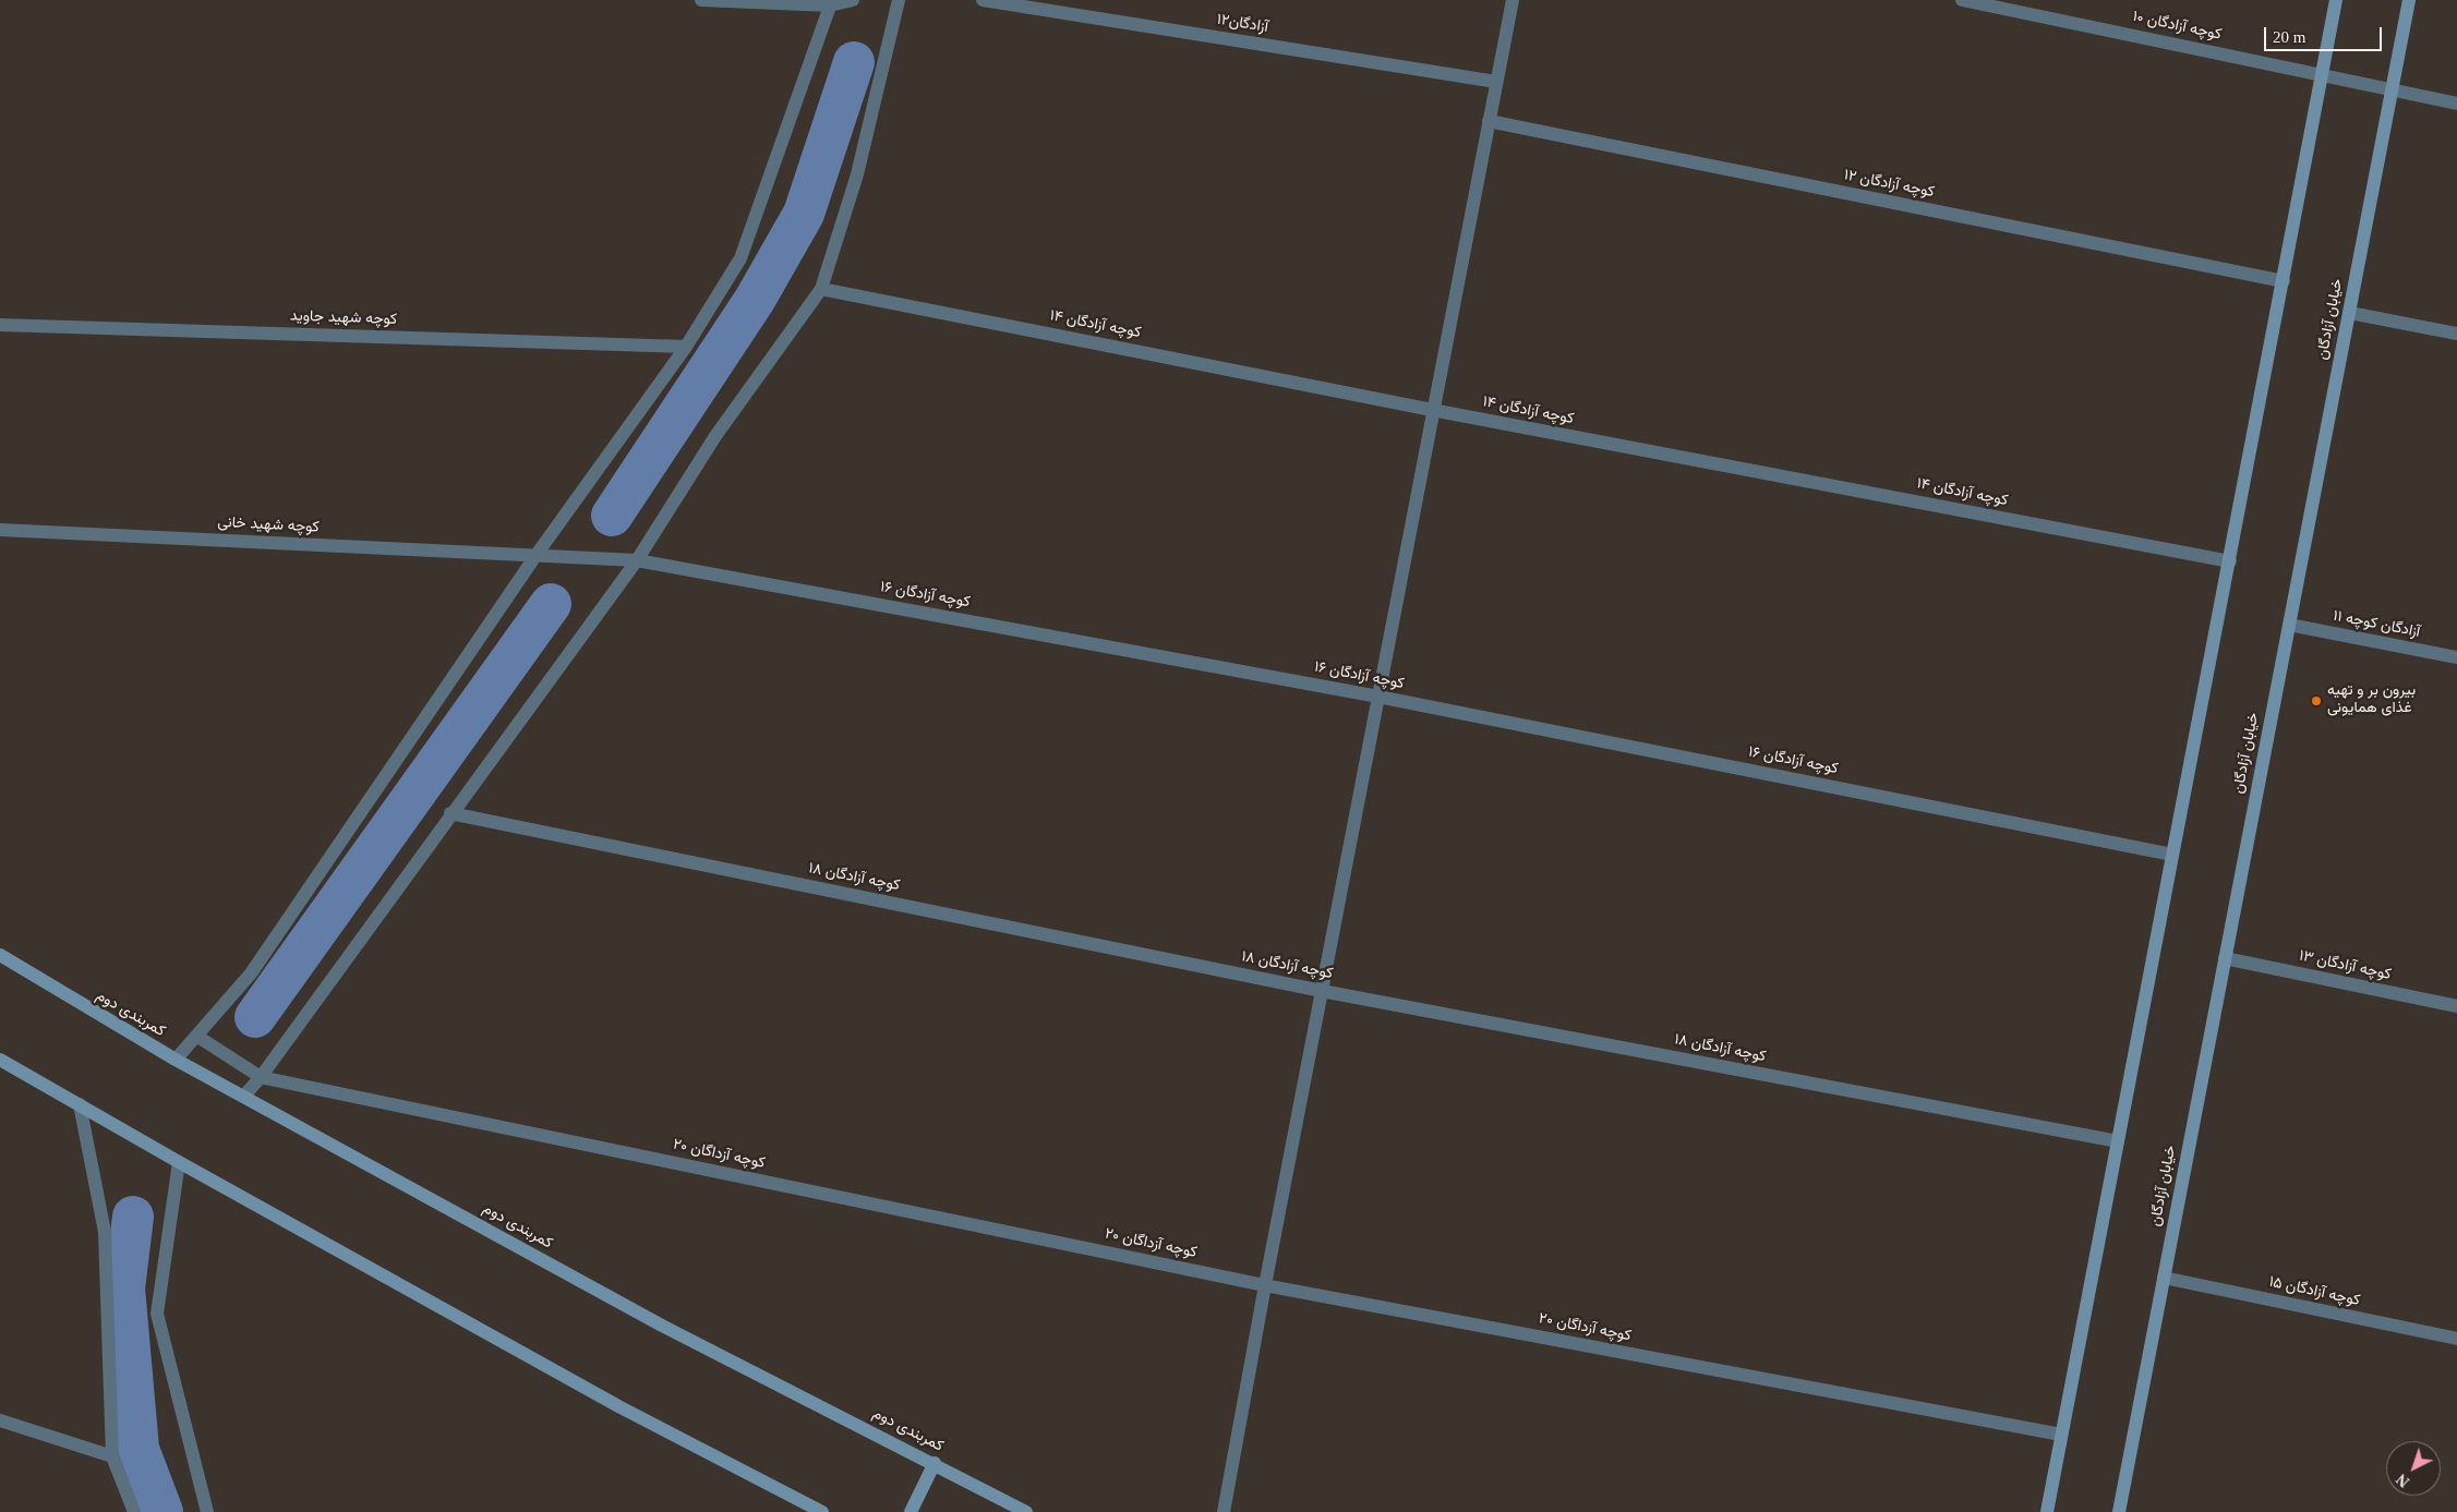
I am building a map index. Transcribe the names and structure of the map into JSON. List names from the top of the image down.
{
  "streets": {
    "main road": ["خیابان آزادگان", "کمربندی دوم"],
    "street": [
      "۱۲آزادگان",
      "کوچه آزادگان ۱۰",
      "کوچه آزادگان ۱۲",
      "کوچه شهید جاوید",
      "کوچه آزادگان ۱۴",
      "کوچه شهید خانی",
      "کوچه آزادگان ۱۶",
      "آزادگان کوچه ۱۱",
      "کوچه آزادگان ۱۸",
      "کوچه آزادگان ۱۳",
      "کوچه آزداگان ۲۰",
      "کوچه آزادگان ۱۵"
    ]
  },
  "crossings": [
    ["کوچه آزادگان ۱۰", "خیابان آزادگان"],
    ["خیابان آزادگان", "آزادگان کوچه ۱۱"],
    ["خیابان آزادگان", "کوچه آزادگان ۱۳"],
    ["خیابان آزادگان", "کوچه آزادگان ۱۵"],
    ["کوچه شهید خانی", "کوچه آزادگان ۱۶"]
  ],
  "places": ["بیرون بر و تهیه غذای همایونی"],
  "scale_bar": "20 m",
  "north": "bottom left"
}
